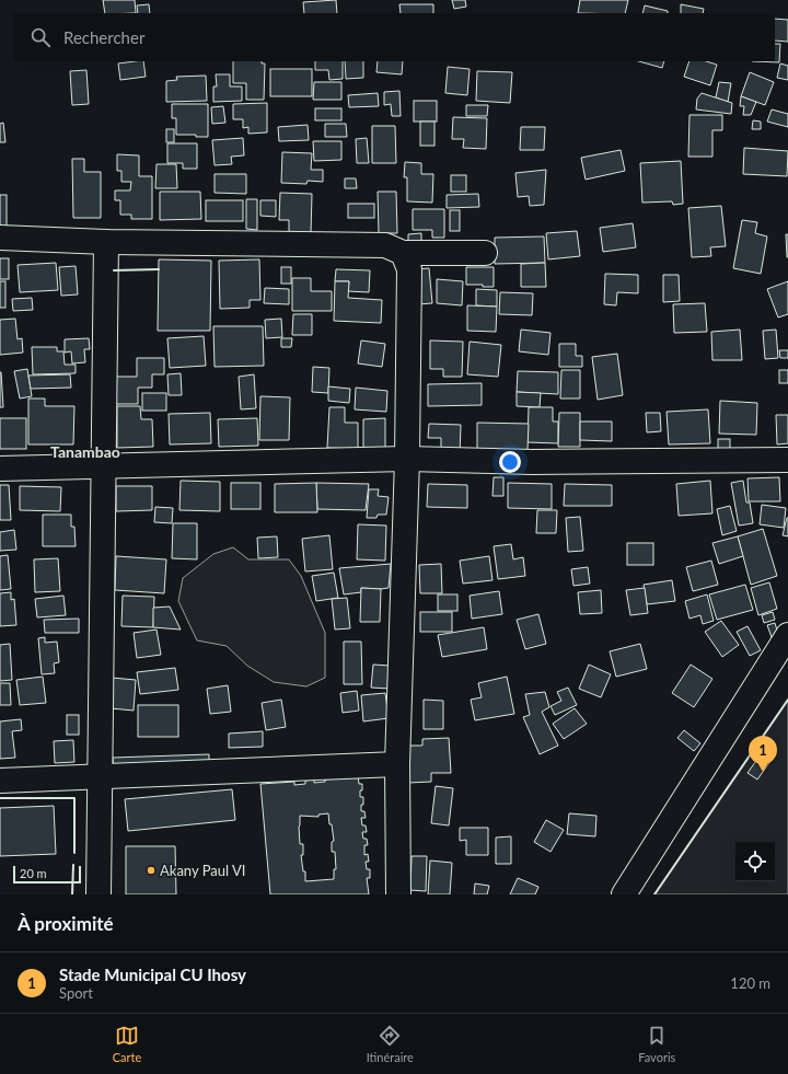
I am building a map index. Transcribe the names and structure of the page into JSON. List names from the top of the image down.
{
  "districts": ["Tanambao"],
  "places": ["Akany Paul VI"],
  "scale_bar": "20 m",
  "page": {
    "search": "Rechercher",
    "pins": "1",
    "scale": "20 m",
    "heading": "À proximité",
    "list": [
      {
        "mark": "1",
        "name": "Stade Municipal CU Ihosy",
        "note": "Sport",
        "value": "120 m"
      }
    ],
    "nav": ["Carte", "Itinéraire", "Favoris"]
  }
}
